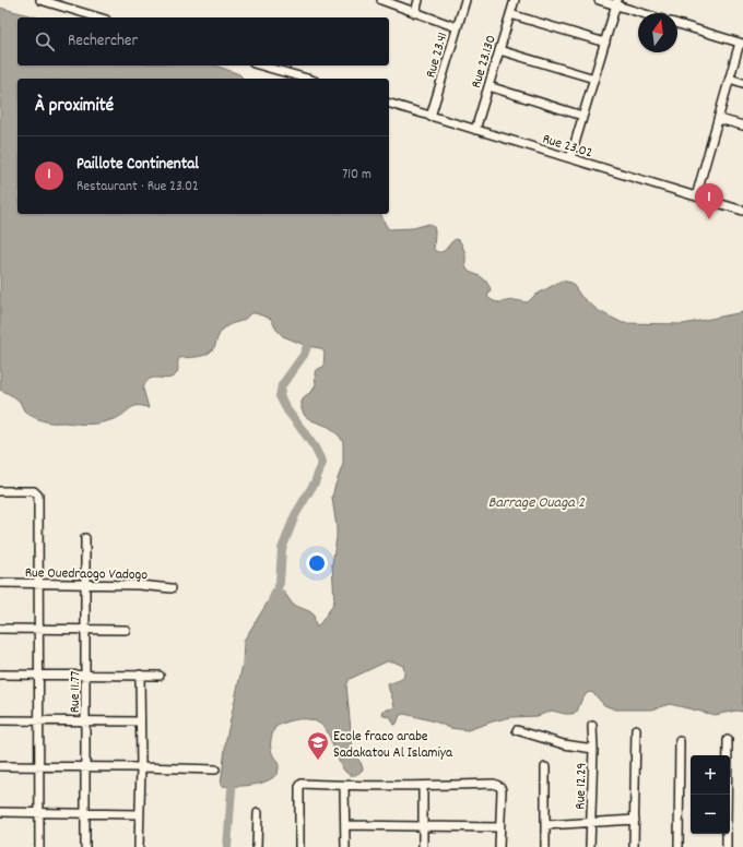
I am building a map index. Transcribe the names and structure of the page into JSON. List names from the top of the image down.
{
  "streets": {
    "street": [
      "Rue 23.41",
      "Rue 23.130",
      "Rue 23.02",
      "Rue Ouedraogo Vadogo",
      "Rue 11.77",
      "Rue 12.29"
    ]
  },
  "crossings": [
    ["Rue 23.41", "Rue 23.02"],
    ["Rue 23.130", "Rue 23.02"],
    ["Rue Ouedraogo Vadogo", "Rue 11.77"]
  ],
  "water": ["Barrage Ouaga 2"],
  "places": {
    "school or university": ["Ecole fraco arabe Sadakatou Al Islamiya"]
  },
  "north": "top",
  "page": {
    "search": "Rechercher",
    "heading": "À proximité",
    "list": [
      {
        "mark": "1",
        "name": "Paillote Continental",
        "note": "Restaurant · Rue 23.02",
        "value": "710 m"
      }
    ],
    "pins": "1",
    "map_buttons": ["+", "−"]
  }
}
